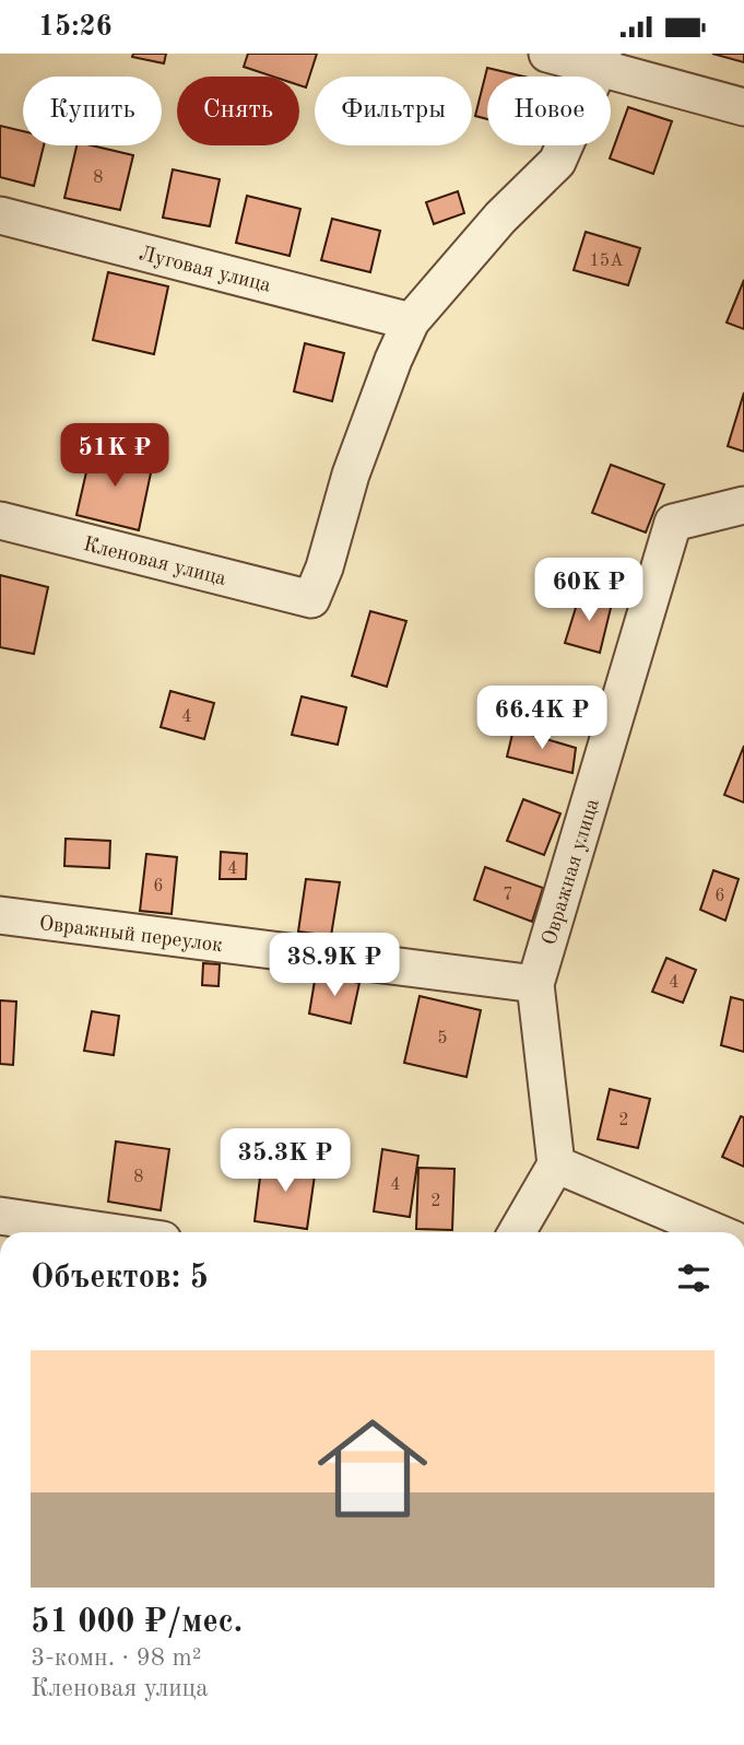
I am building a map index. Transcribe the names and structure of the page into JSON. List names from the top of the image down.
{
  "streets": {
    "street": [
      "Луговая улица",
      "Кленовая улица",
      "Овражная улица",
      "Овражный переулок"
    ]
  },
  "crossings": [
    ["Луговая улица", "Кленовая улица"],
    ["Овражная улица", "Овражный переулок"]
  ],
  "house_numbers": [
    "8",
    "15А",
    "4",
    "4",
    "6",
    "7",
    "6",
    "4",
    "5",
    "2",
    "8",
    "4",
    "2"
  ],
  "page": {
    "status": "15:26",
    "chip": [
      "Купить",
      "Снять",
      "Фильтры",
      "Новое"
    ],
    "price": [
      "51K ₽",
      "60K ₽",
      "66.4K ₽",
      "38.9K ₽",
      "35.3K ₽"
    ],
    "heading": "Объектов: 5",
    "list": [
      {
        "name": "51 000 ₽/мес.",
        "note": "3-комн. · 98 m² · Кленовая улица"
      }
    ]
  }
}
